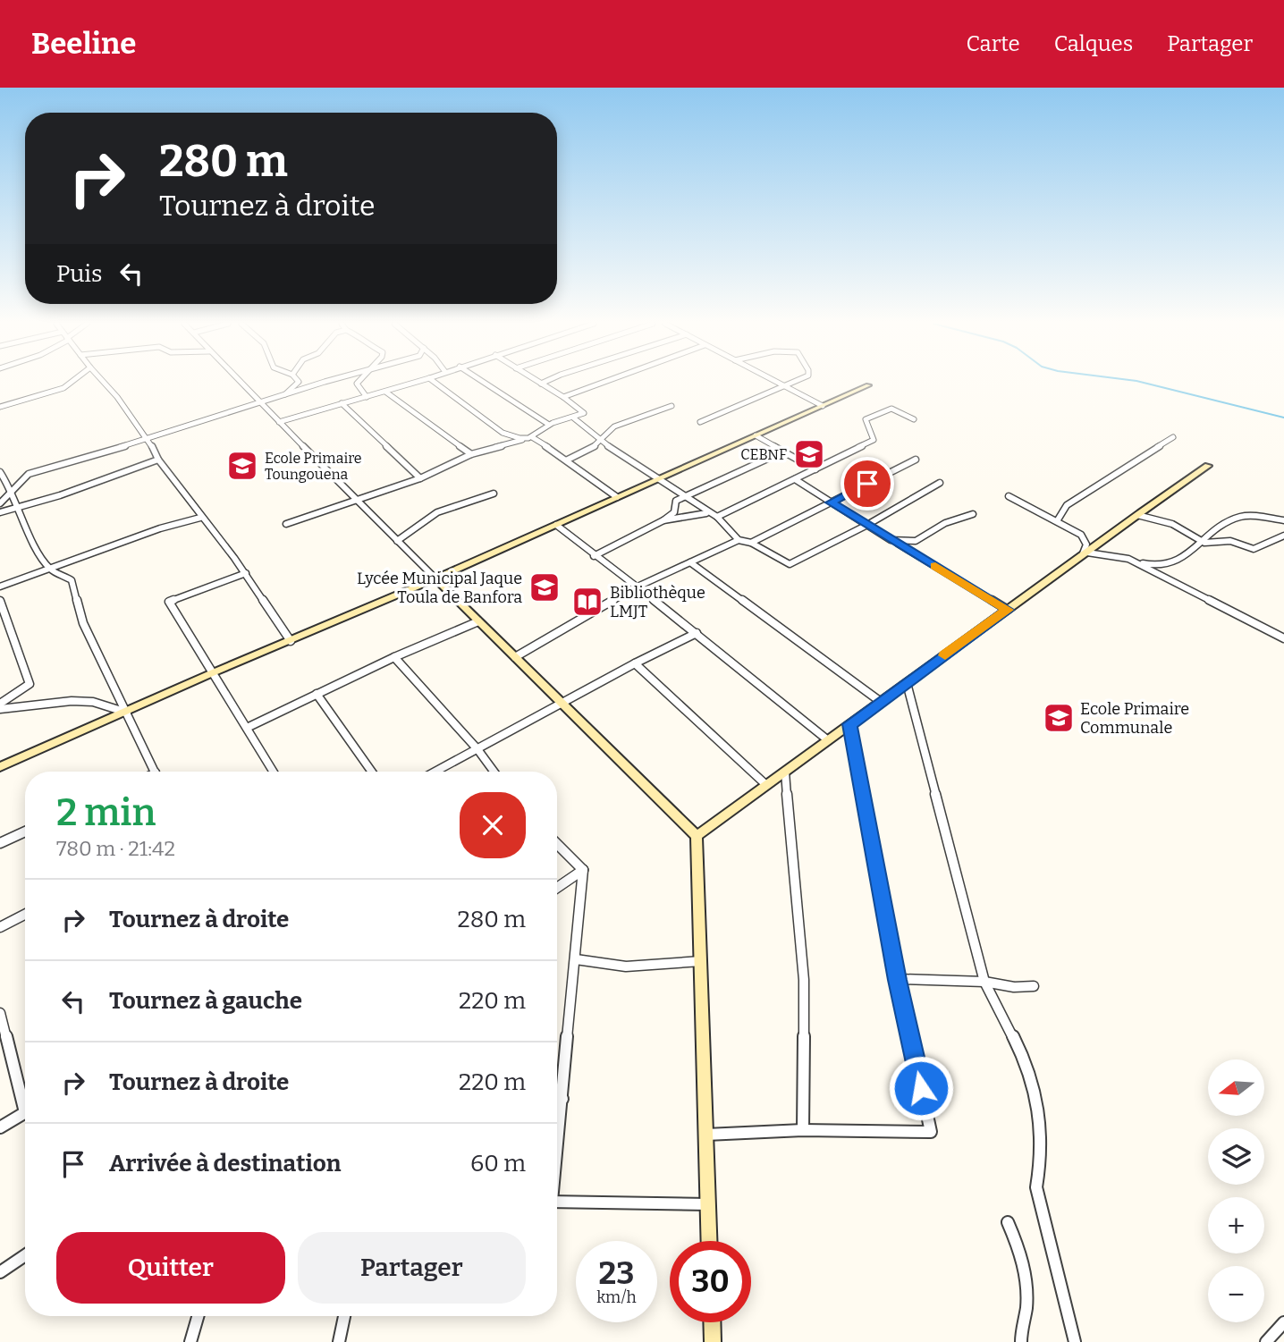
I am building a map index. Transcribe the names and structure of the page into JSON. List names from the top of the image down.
{
  "places": {
    "school or university": [
      "CEBNF",
      "Ecole Primaire Toungouena",
      "Lycée Municipal Jaque Toula de Banfora",
      "Ecole Primaire Communale"
    ],
    "library": ["Bibliothèque LMJT"]
  },
  "north": "left",
  "page": {
    "header": "Beeline",
    "nav": ["Carte", "Calques", "Partager"],
    "turn": ["280 m", "Tournez à droite"],
    "then": "Puis",
    "heading": ["2 min", "780 m · 21:42"],
    "list": [
      {
        "name": "Tournez à droite",
        "value": "280 m"
      },
      {
        "name": "Tournez à gauche",
        "value": "220 m"
      },
      {
        "name": "Tournez à droite",
        "value": "220 m"
      },
      {
        "name": "Arrivée à destination",
        "value": "60 m"
      }
    ],
    "map_buttons": ["+", "−"],
    "buttons": ["Quitter", "Partager"],
    "speed": "23 km/h",
    "limit": "30"
  }
}
